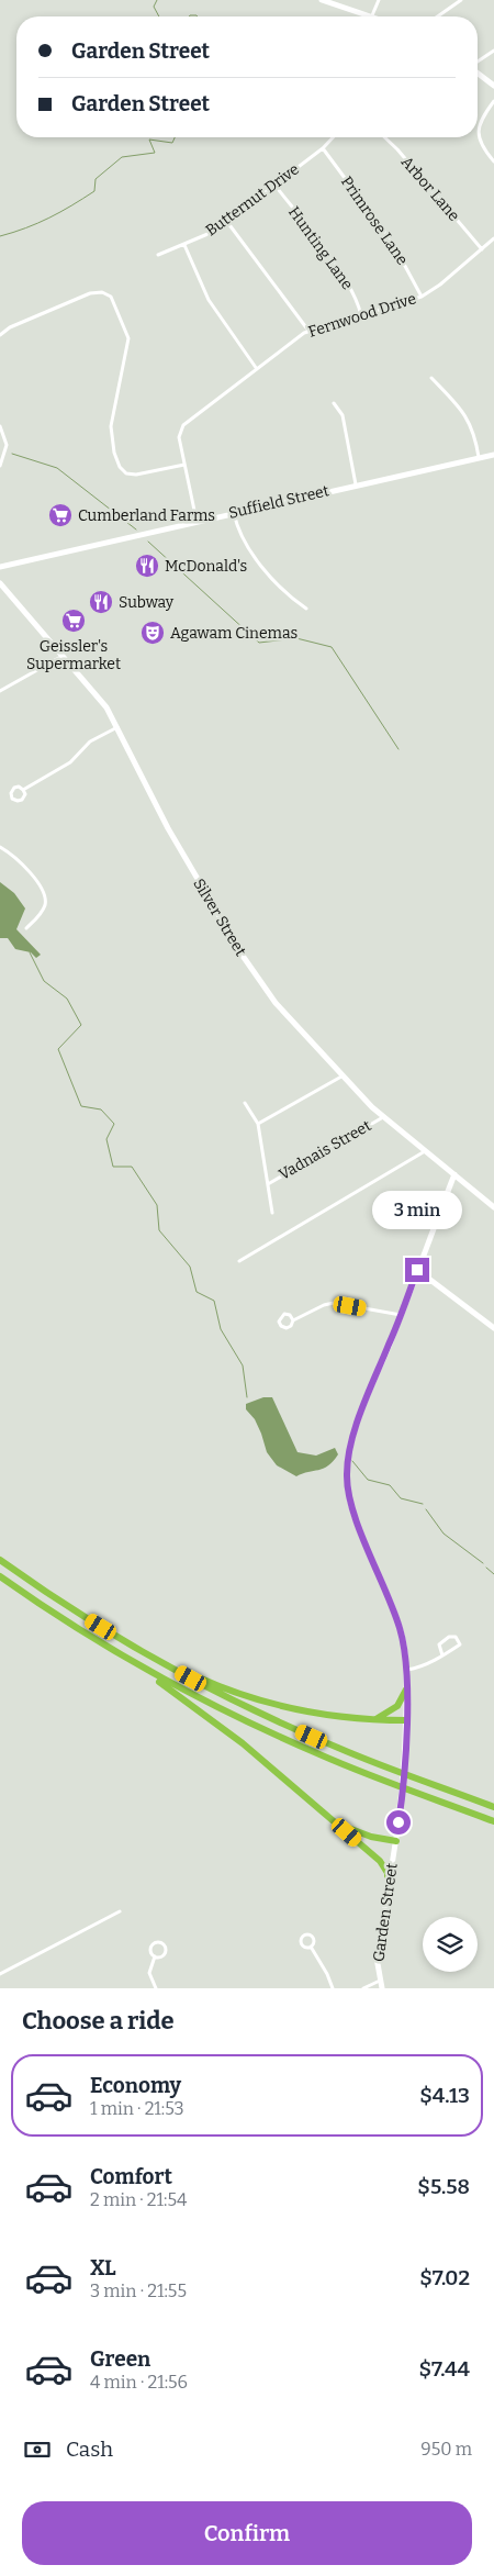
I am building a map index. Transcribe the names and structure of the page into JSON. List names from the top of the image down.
{
  "streets": {
    "street": [
      "Arbor Lane",
      "Butternut Drive",
      "Primrose Lane",
      "Hunting Lane",
      "Fernwood Drive",
      "Suffield Street",
      "Silver Street",
      "Vadnais Street",
      "Garden Street"
    ]
  },
  "crossings": [
    ["Arbor Lane", "Fernwood Drive"],
    ["Butternut Drive", "Primrose Lane"],
    ["Butternut Drive", "Hunting Lane"],
    ["Primrose Lane", "Fernwood Drive"],
    ["Hunting Lane", "Fernwood Drive"],
    ["Silver Street", "Vadnais Street"],
    ["Silver Street", "Garden Street"]
  ],
  "places": {
    "supermarket": ["Cumberland Farms", "Geissler's Supermarket"],
    "restaurant": ["McDonald's", "Subway"],
    "theatre": ["Agawam Cinemas"]
  },
  "page": {
    "banner": ["Garden Street", "Garden Street"],
    "bubble": "3 min",
    "heading": "Choose a ride",
    "list": [
      {
        "name": "Economy",
        "note": "1 min · 21:53",
        "value": "$4.13"
      },
      {
        "name": "Comfort",
        "note": "2 min · 21:54",
        "value": "$5.58"
      },
      {
        "name": "XL",
        "note": "3 min · 21:55",
        "value": "$7.02"
      },
      {
        "name": "Green",
        "note": "4 min · 21:56",
        "value": "$7.44"
      }
    ],
    "pay": ["Cash", "950 m"],
    "buttons": "Confirm"
  }
}
